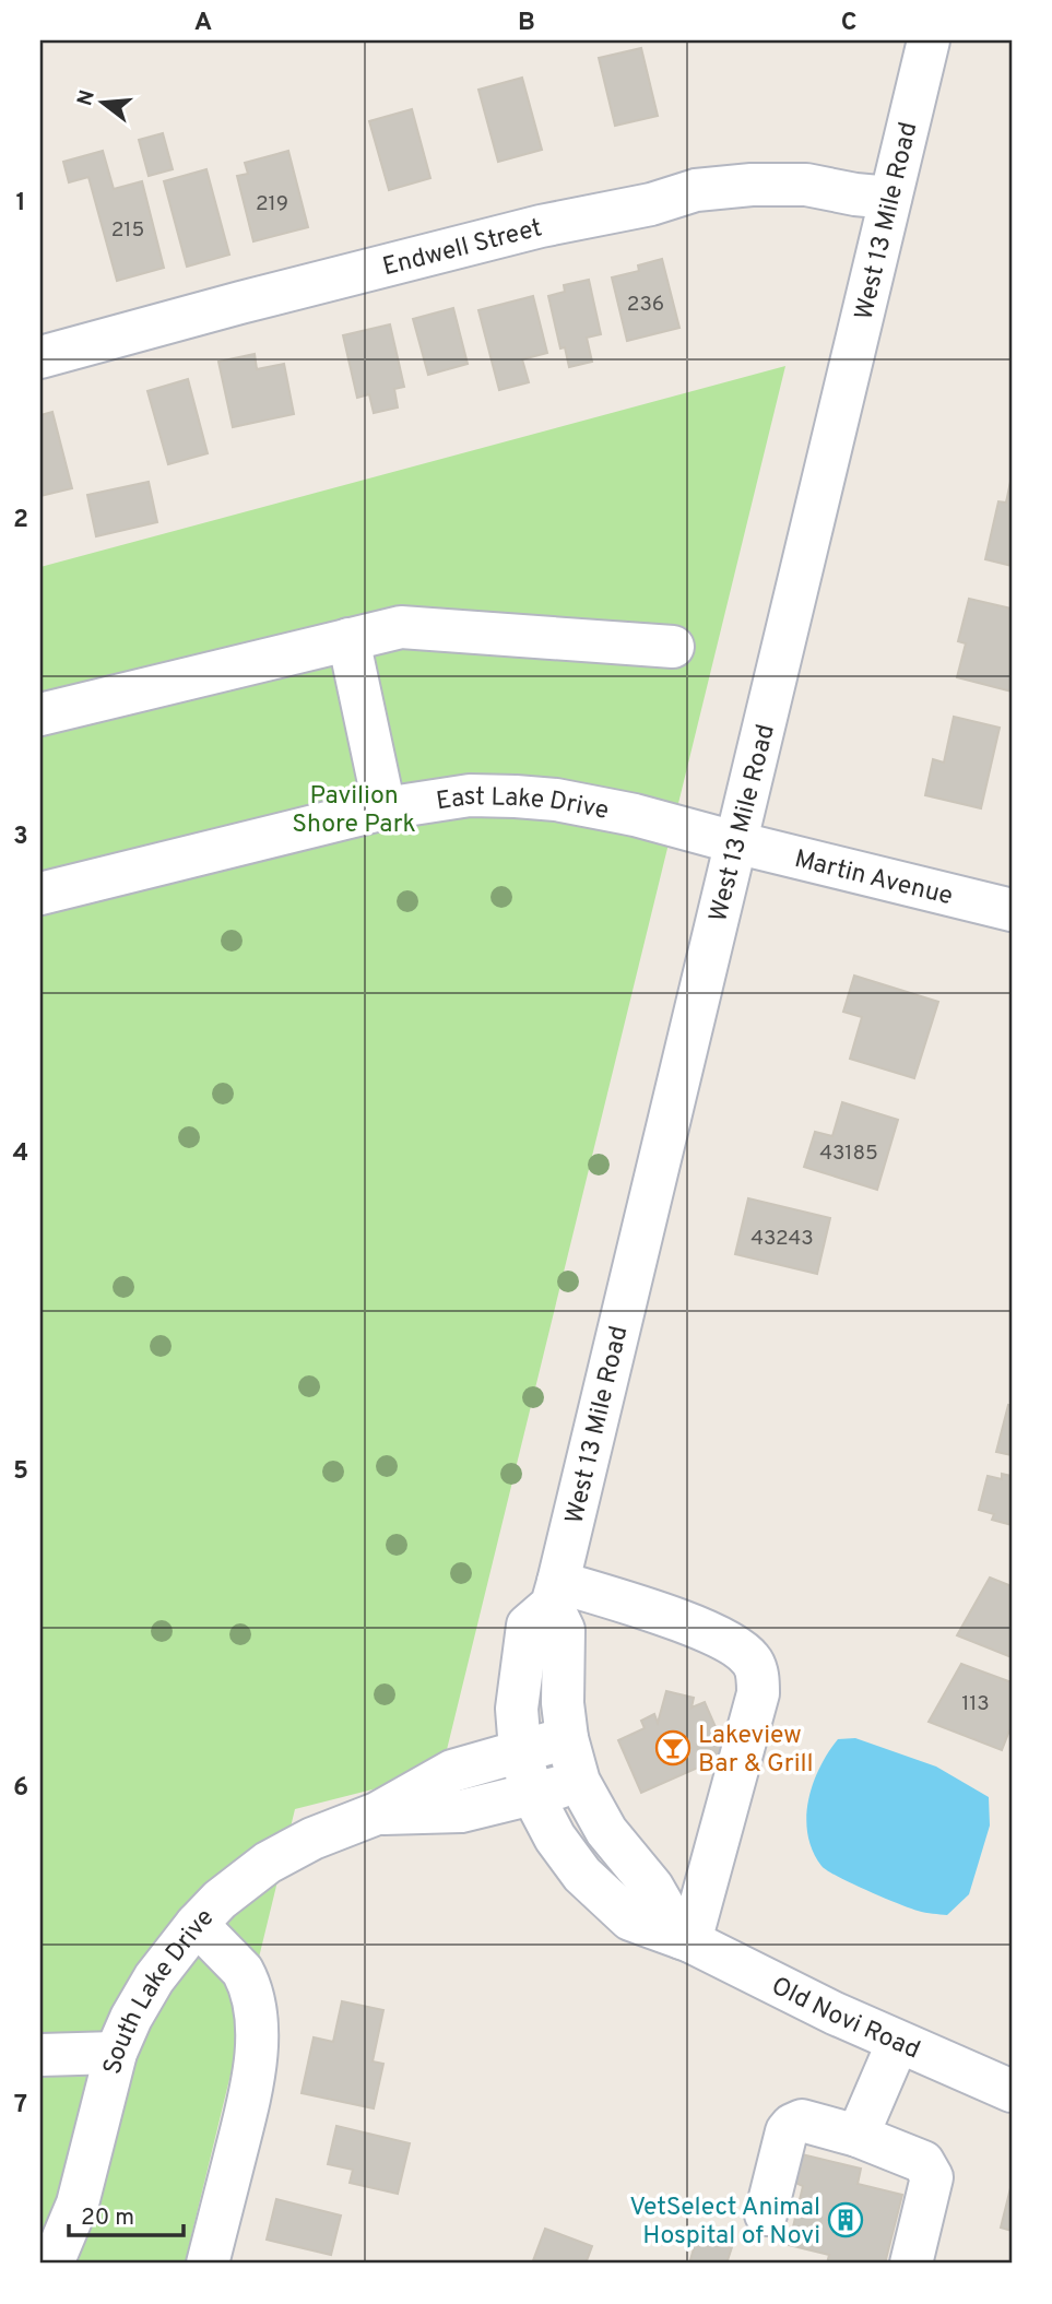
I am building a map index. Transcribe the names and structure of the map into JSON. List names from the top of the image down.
{
  "streets": {
    "street": [
      "West 13 Mile Road",
      "Endwell Street",
      "East Lake Drive",
      "Martin Avenue",
      "South Lake Drive",
      "Old Novi Road"
    ]
  },
  "crossings": [
    ["West 13 Mile Road", "Endwell Street"],
    ["West 13 Mile Road", "East Lake Drive"],
    ["West 13 Mile Road", "Martin Avenue"],
    ["West 13 Mile Road", "South Lake Drive"],
    ["West 13 Mile Road", "Old Novi Road"],
    ["East Lake Drive", "Martin Avenue"],
    ["South Lake Drive", "Old Novi Road"]
  ],
  "parks": ["Pavilion Shore Park"],
  "places": {
    "bar": ["Lakeview Bar & Grill"],
    "building": ["VetSelect Animal Hospital of Novi"]
  },
  "house_numbers": [
    "219",
    "215",
    "236",
    "43185",
    "43243",
    "113"
  ],
  "scale_bar": "20 m",
  "north": "left",
  "grid": {
    "columns": ["A", "B", "C"],
    "rows": [
      "1",
      "2",
      "3",
      "4",
      "5",
      "6",
      "7"
    ]
  }
}
